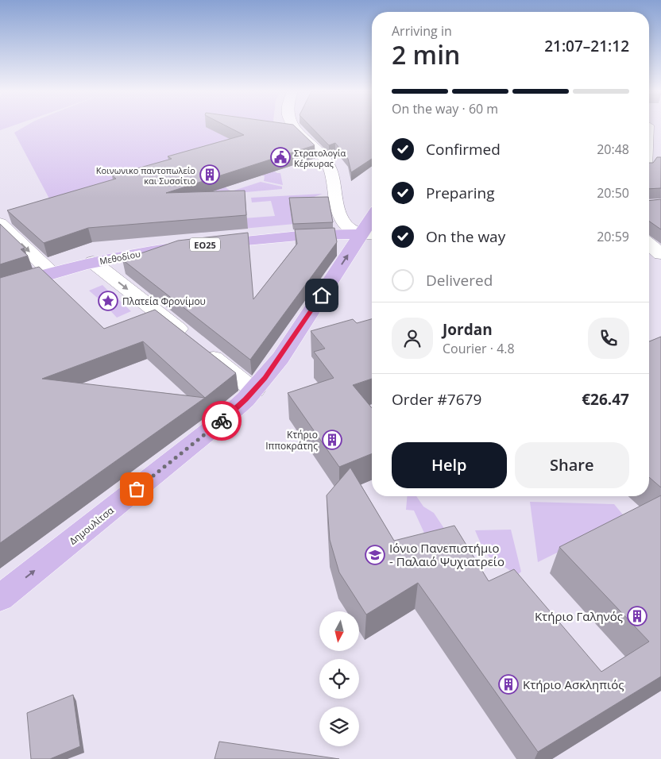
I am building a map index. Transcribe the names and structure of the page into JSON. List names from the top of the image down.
{
  "streets": {
    "main road": ["ΕΟ25", "Μεθοδίου", "Δημουλίτσα"]
  },
  "crossings": [
    ["Μεθοδίου", "Δημουλίτσα"]
  ],
  "one_way": ["Δημουλίτσα"],
  "places": {
    "public building": ["Στρατολογία Κέρκυρας"],
    "building": [
      "Κοινωνικο παντοπωλείο και Συσσίτιο",
      "Κτήριο Ιπποκράτης",
      "Κτήριο Γαληνός",
      "Κτήριο Ασκληπιός"
    ],
    "place": ["Πλατεία Φρονίμου"],
    "school or university": ["Ιόνιο Πανεπιστήμιο - Παλαιό Ψυχιατρείο"]
  },
  "north": "bottom",
  "page": {
    "heading": ["2 min", "Arriving in", "21:07–21:12"],
    "panel": [
      "Jordan",
      "Courier · 4.8",
      "Order #7679",
      "€26.47"
    ],
    "bar": "On the way · 60 m",
    "list": [
      ["Confirmed", "20:48"],
      ["Preparing", "20:50"],
      ["On the way", "20:59"],
      "Delivered"
    ],
    "buttons": ["Help", "Share"]
  }
}
